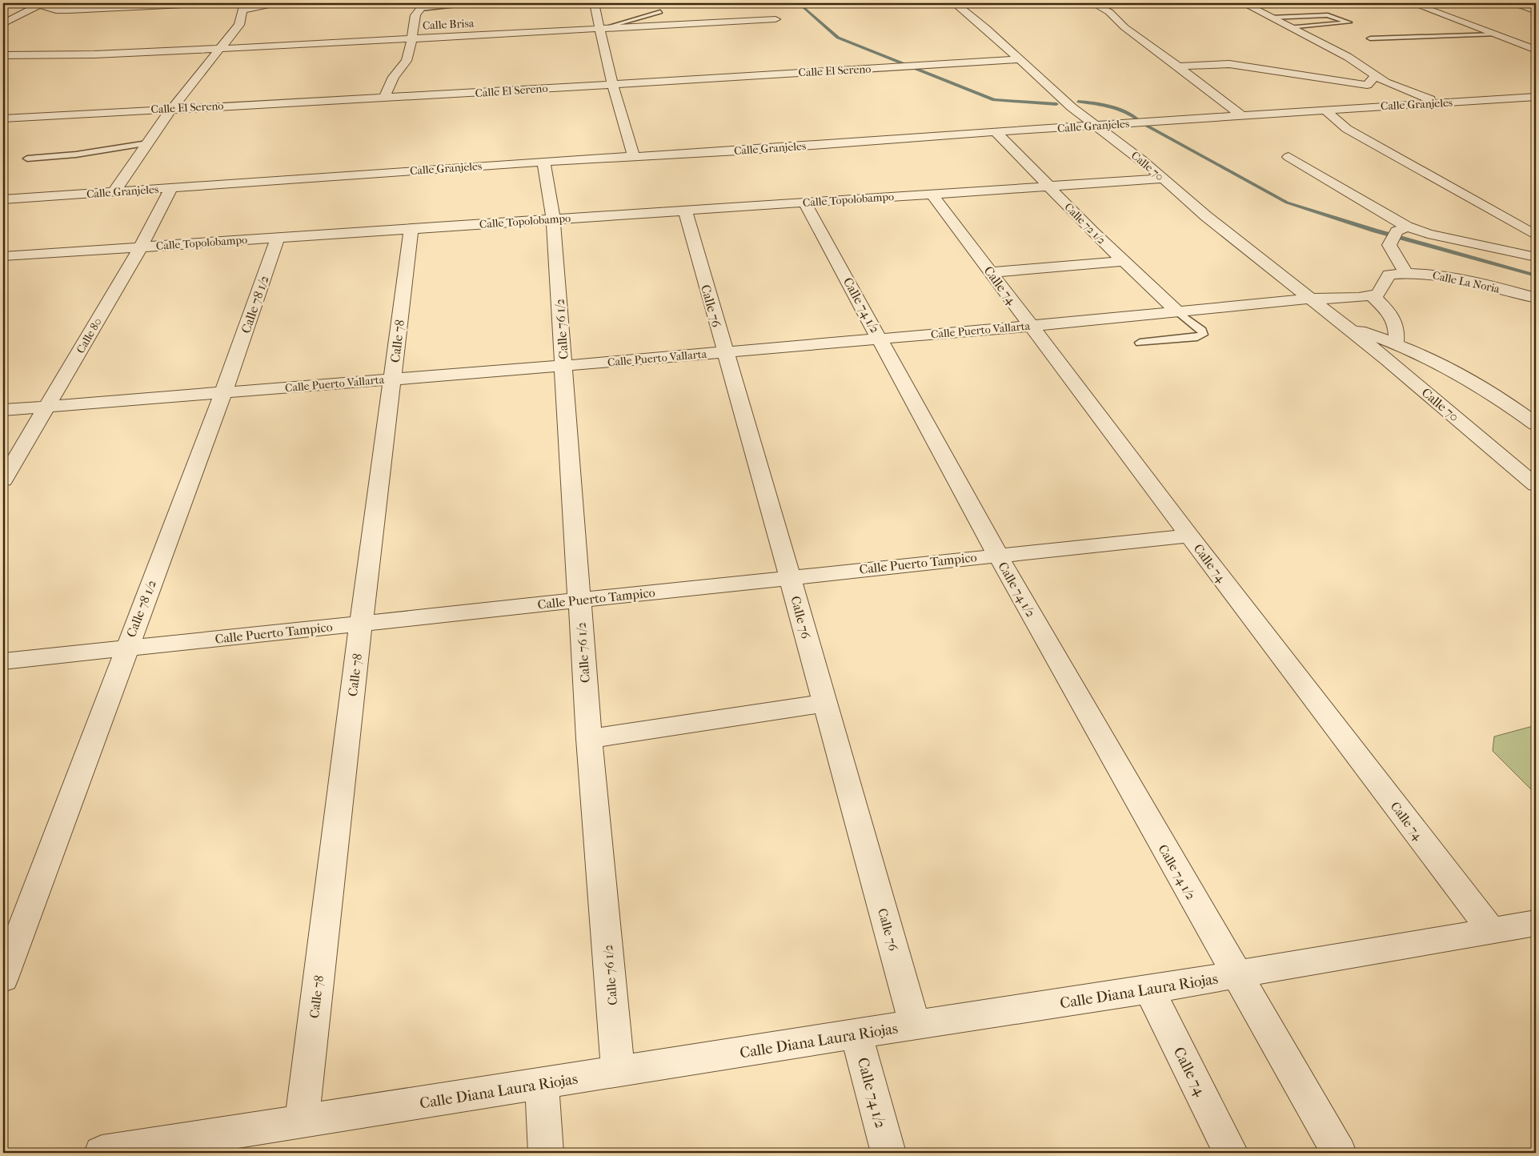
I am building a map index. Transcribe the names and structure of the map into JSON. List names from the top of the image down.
{
  "streets": {
    "street": [
      "Calle Brisa",
      "Calle El Sereno",
      "Calle Granjeles",
      "Calle 70",
      "Calle Topolobampo",
      "Calle 72 1/2",
      "Calle La Noria",
      "Calle 74",
      "Calle 78 1/2",
      "Calle 74 1/2",
      "Calle 76",
      "Calle 76 1/2",
      "Calle Puerto Vallarta",
      "Calle 80",
      "Calle 78",
      "Calle Puerto Tampico",
      "Calle Diana Laura Riojas"
    ]
  },
  "crossings": [
    ["Calle El Sereno", "Calle 70"],
    ["Calle Granjeles", "Calle 70"],
    ["Calle Granjeles", "Calle 72 1/2"],
    ["Calle Granjeles", "Calle 76 1/2"],
    ["Calle Granjeles", "Calle 80"],
    ["Calle 70", "Calle Topolobampo"],
    ["Calle 70", "Calle Puerto Vallarta"],
    ["Calle Topolobampo", "Calle 72 1/2"],
    ["Calle Topolobampo", "Calle 74"],
    ["Calle Topolobampo", "Calle 78 1/2"],
    ["Calle Topolobampo", "Calle 74 1/2"],
    ["Calle Topolobampo", "Calle 76"],
    ["Calle Topolobampo", "Calle 76 1/2"],
    ["Calle Topolobampo", "Calle 80"],
    ["Calle Topolobampo", "Calle 78"],
    ["Calle 72 1/2", "Calle Puerto Vallarta"],
    ["Calle 74", "Calle Puerto Vallarta"],
    ["Calle 74", "Calle Puerto Tampico"],
    ["Calle 74", "Calle Diana Laura Riojas"],
    ["Calle 78 1/2", "Calle Puerto Vallarta"],
    ["Calle 78 1/2", "Calle Puerto Tampico"],
    ["Calle 74 1/2", "Calle Puerto Vallarta"],
    ["Calle 74 1/2", "Calle Puerto Tampico"],
    ["Calle 74 1/2", "Calle Diana Laura Riojas"],
    ["Calle 76", "Calle Puerto Vallarta"],
    ["Calle 76", "Calle Puerto Tampico"],
    ["Calle 76", "Calle Diana Laura Riojas"],
    ["Calle 76 1/2", "Calle Puerto Vallarta"],
    ["Calle 76 1/2", "Calle Puerto Tampico"],
    ["Calle 76 1/2", "Calle Diana Laura Riojas"],
    ["Calle Puerto Vallarta", "Calle 80"],
    ["Calle Puerto Vallarta", "Calle 78"],
    ["Calle 78", "Calle Puerto Tampico"],
    ["Calle 78", "Calle Diana Laura Riojas"]
  ]
}
